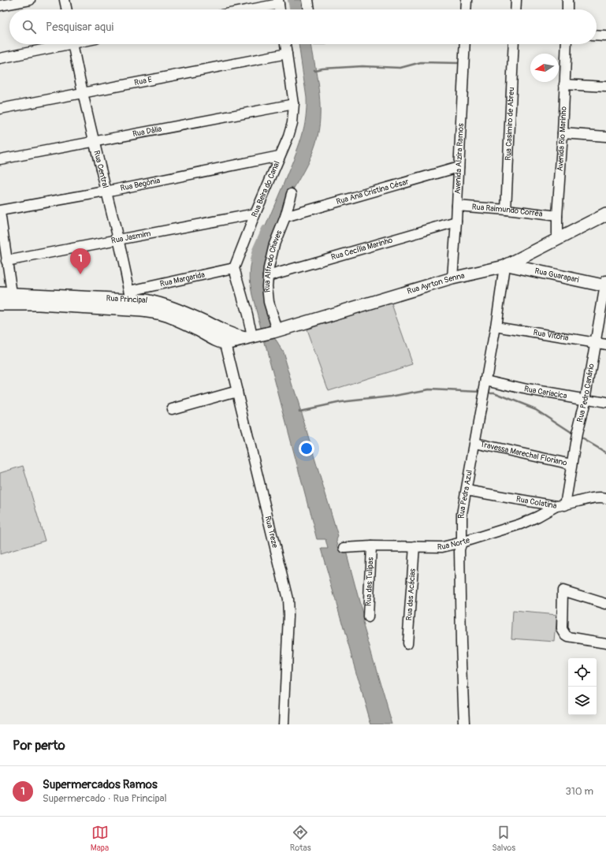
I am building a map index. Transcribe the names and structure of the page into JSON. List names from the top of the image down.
{
  "streets": {
    "main road": ["Rua Guarapari", "Rua Ayrton Senna", "Rua Principal"],
    "street": [
      "Rua E",
      "Rua Casimiro de Abreu",
      "Rua Dália",
      "Avenida Rio Marinho",
      "Avenida Alzira Ramos",
      "Rua Central",
      "Rua Begônia",
      "Rua Beira do Canal",
      "Rua Ana Cristina César",
      "Rua Raimundo Corrêa",
      "Rua Jasmim",
      "Rua Cecília Marinho",
      "Rua Alfredo Chaves",
      "Rua Margarida",
      "Rua Vitória",
      "Rua Cariacica",
      "Rua Pedro Canário",
      "Travessa Marechal Floriano",
      "Rua Pedra Azul",
      "Rua Colatina",
      "Rua Treze",
      "Rua Norte",
      "Rua das Tulipas",
      "Rua das Acácias"
    ]
  },
  "crossings": [
    ["Rua E", "Rua Central"],
    ["Rua E", "Rua Beira do Canal"],
    ["Rua Casimiro de Abreu", "Rua Raimundo Corrêa"],
    ["Rua Dália", "Rua Central"],
    ["Rua Dália", "Rua Beira do Canal"],
    ["Avenida Rio Marinho", "Rua Raimundo Corrêa"],
    ["Avenida Rio Marinho", "Rua Ayrton Senna"],
    ["Avenida Alzira Ramos", "Rua Ana Cristina César"],
    ["Avenida Alzira Ramos", "Rua Raimundo Corrêa"],
    ["Avenida Alzira Ramos", "Rua Cecília Marinho"],
    ["Avenida Alzira Ramos", "Rua Ayrton Senna"],
    ["Rua Central", "Rua Begônia"],
    ["Rua Central", "Rua Jasmim"],
    ["Rua Central", "Rua Margarida"],
    ["Rua Central", "Rua Principal"],
    ["Rua Begônia", "Rua Beira do Canal"],
    ["Rua Beira do Canal", "Rua Jasmim"],
    ["Rua Beira do Canal", "Rua Margarida"],
    ["Rua Ana Cristina César", "Rua Alfredo Chaves"],
    ["Rua Cecília Marinho", "Rua Alfredo Chaves"],
    ["Rua Alfredo Chaves", "Rua Ayrton Senna"],
    ["Rua Guarapari", "Rua Ayrton Senna"],
    ["Rua Guarapari", "Rua Pedro Canário"],
    ["Rua Guarapari", "Rua Pedra Azul"],
    ["Rua Margarida", "Rua Principal"],
    ["Rua Ayrton Senna", "Rua Principal"],
    ["Rua Ayrton Senna", "Rua Pedra Azul"],
    ["Rua Principal", "Rua Treze"],
    ["Rua Vitória", "Rua Pedro Canário"],
    ["Rua Vitória", "Rua Pedra Azul"],
    ["Rua Cariacica", "Rua Pedro Canário"],
    ["Rua Cariacica", "Rua Pedra Azul"],
    ["Rua Pedro Canário", "Travessa Marechal Floriano"],
    ["Rua Pedro Canário", "Rua Colatina"],
    ["Rua Pedro Canário", "Rua Norte"],
    ["Travessa Marechal Floriano", "Rua Pedra Azul"],
    ["Rua Pedra Azul", "Rua Colatina"],
    ["Rua Pedra Azul", "Rua Norte"],
    ["Rua Colatina", "Rua Norte"],
    ["Rua Norte", "Rua das Tulipas"],
    ["Rua Norte", "Rua das Acácias"]
  ],
  "north": "left",
  "page": {
    "search": "Pesquisar aqui",
    "pins": "1",
    "heading": "Por perto",
    "list": [
      {
        "mark": "1",
        "name": "Supermercados Ramos",
        "note": "Supermercado · Rua Principal",
        "value": "310 m"
      }
    ],
    "nav": ["Mapa", "Rotas", "Salvos"]
  }
}
